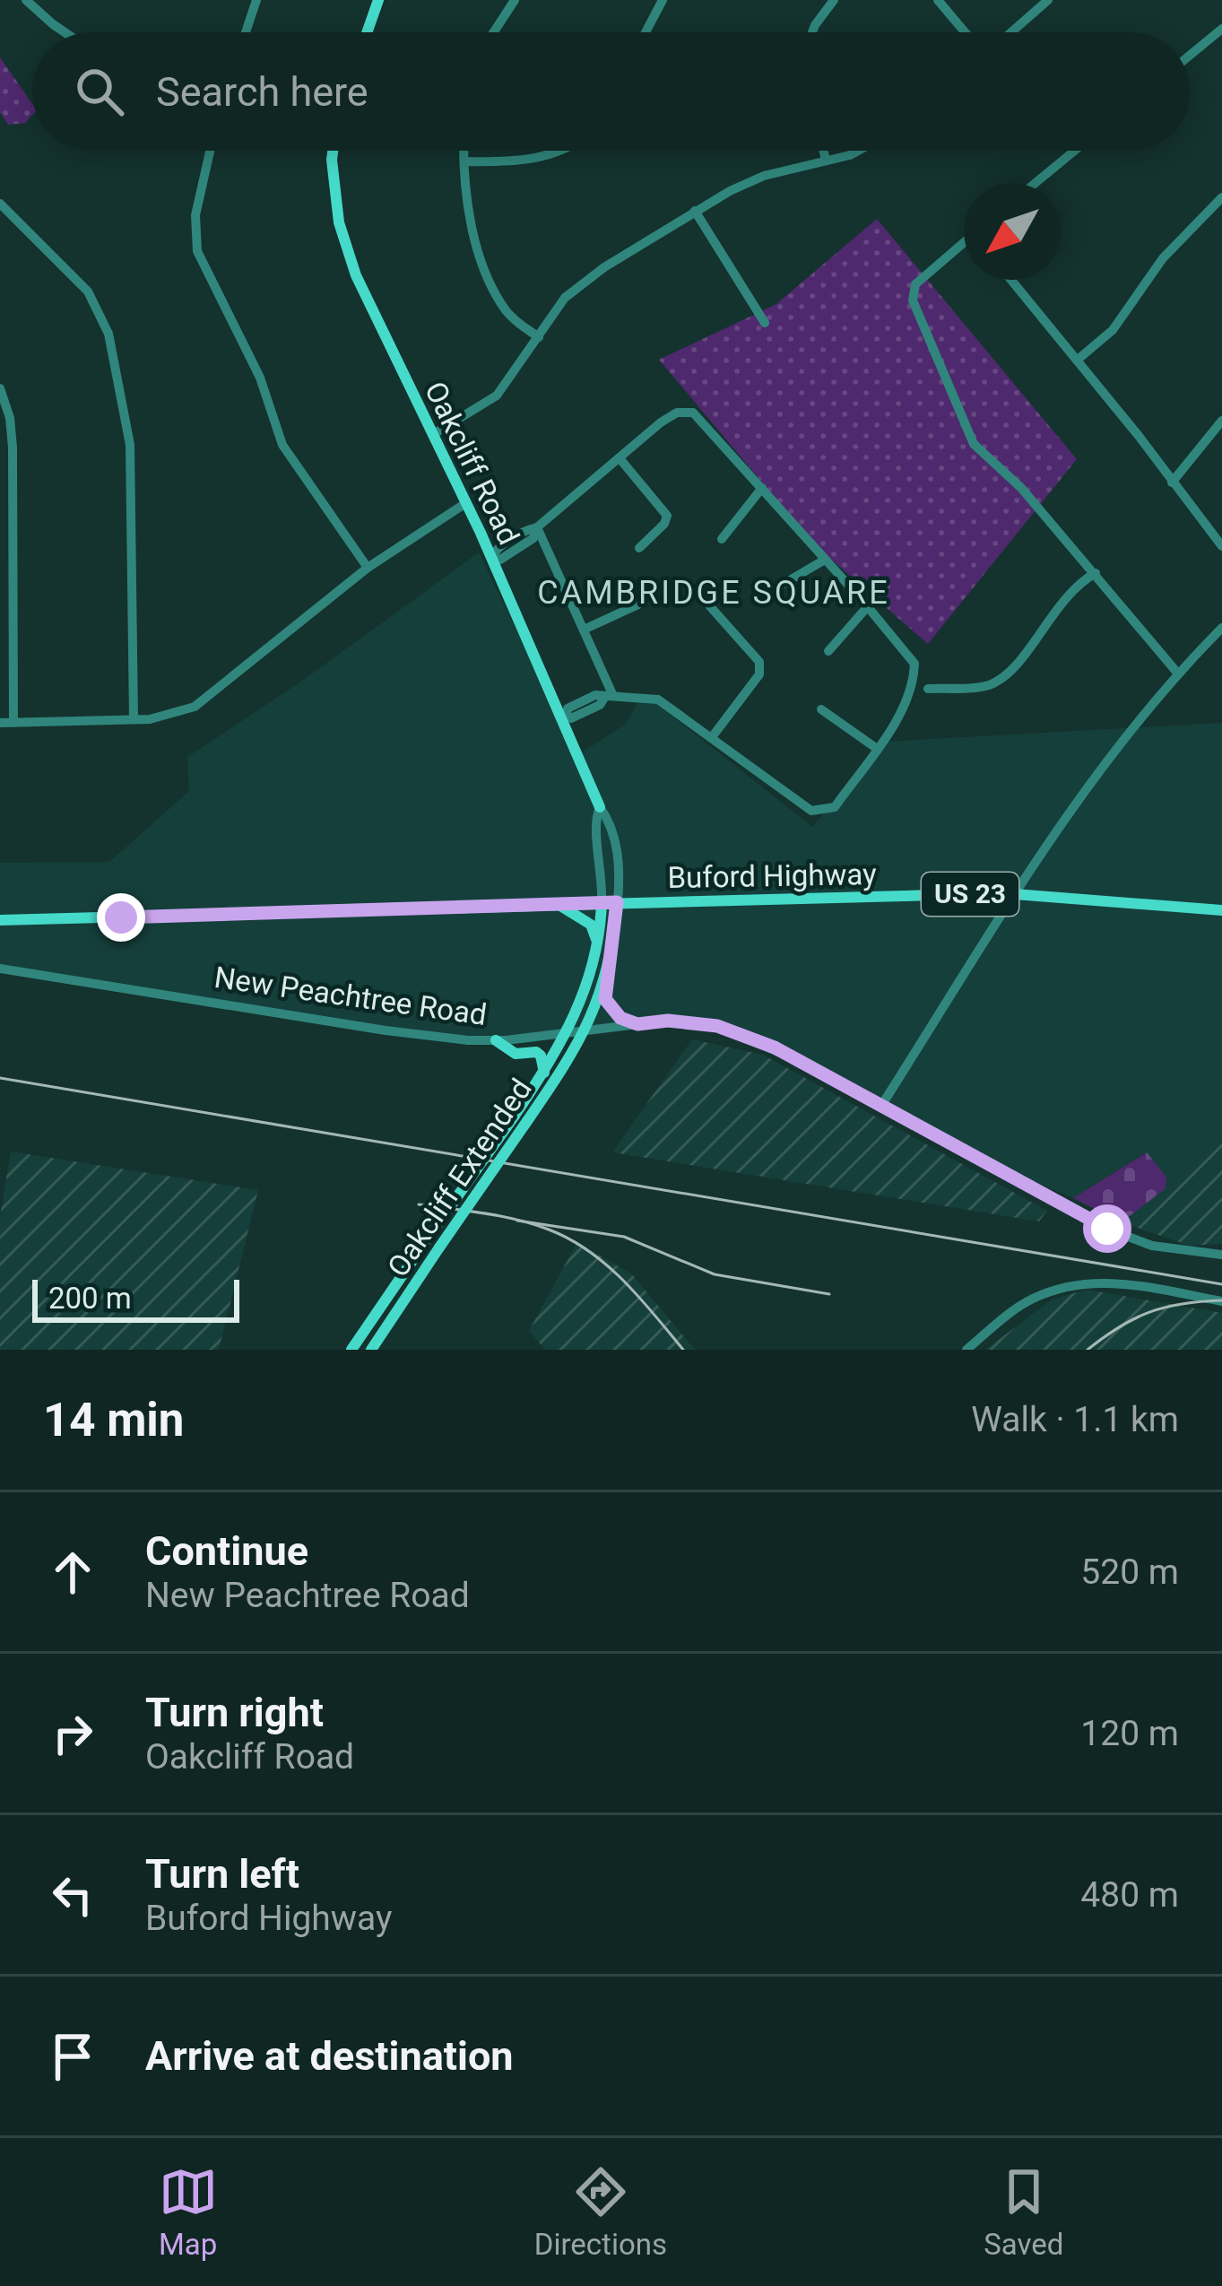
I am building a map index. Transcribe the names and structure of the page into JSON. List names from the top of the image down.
{
  "streets": {
    "main road": [
      "Oakcliff Road",
      "Buford Highway",
      "US 23",
      "Oakcliff Extended"
    ],
    "street": ["New Peachtree Road"]
  },
  "crossings": [
    ["Oakcliff Road", "Buford Highway"],
    ["Oakcliff Road", "New Peachtree Road"],
    ["Oakcliff Road", "Oakcliff Extended"],
    ["New Peachtree Road", "Oakcliff Extended"]
  ],
  "districts": ["CAMBRIDGE SQUARE"],
  "scale_bar": "200 m",
  "north": "bottom left",
  "page": {
    "search": "Search here",
    "scale": "200 m",
    "heading": ["14 min", "Walk · 1.1 km"],
    "list": [
      ["Continue", "New Peachtree Road", "520 m"],
      ["Turn right", "Oakcliff Road", "120 m"],
      ["Turn left", "Buford Highway", "480 m"],
      "Arrive at destination"
    ],
    "nav": ["Map", "Directions", "Saved"]
  }
}
